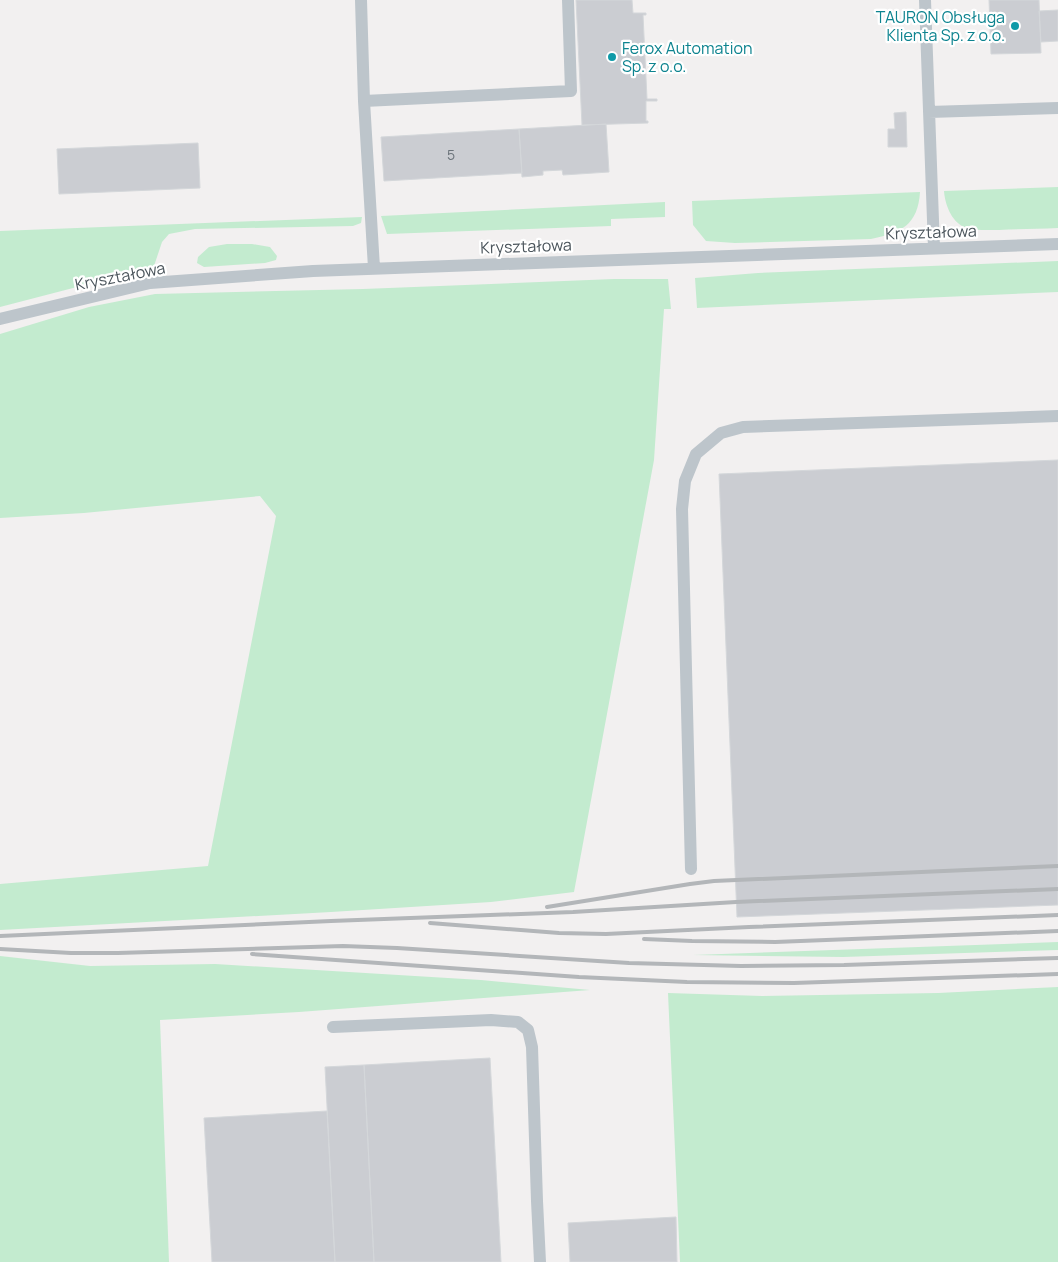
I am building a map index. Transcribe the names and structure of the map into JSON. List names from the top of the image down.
{
  "streets": {
    "lane": ["Kryształowa"]
  },
  "places": ["TAURON Obsługa Klienta Sp. z o.o.", "Ferox Automation Sp. z o.o."],
  "house_numbers": ["5"]
}
